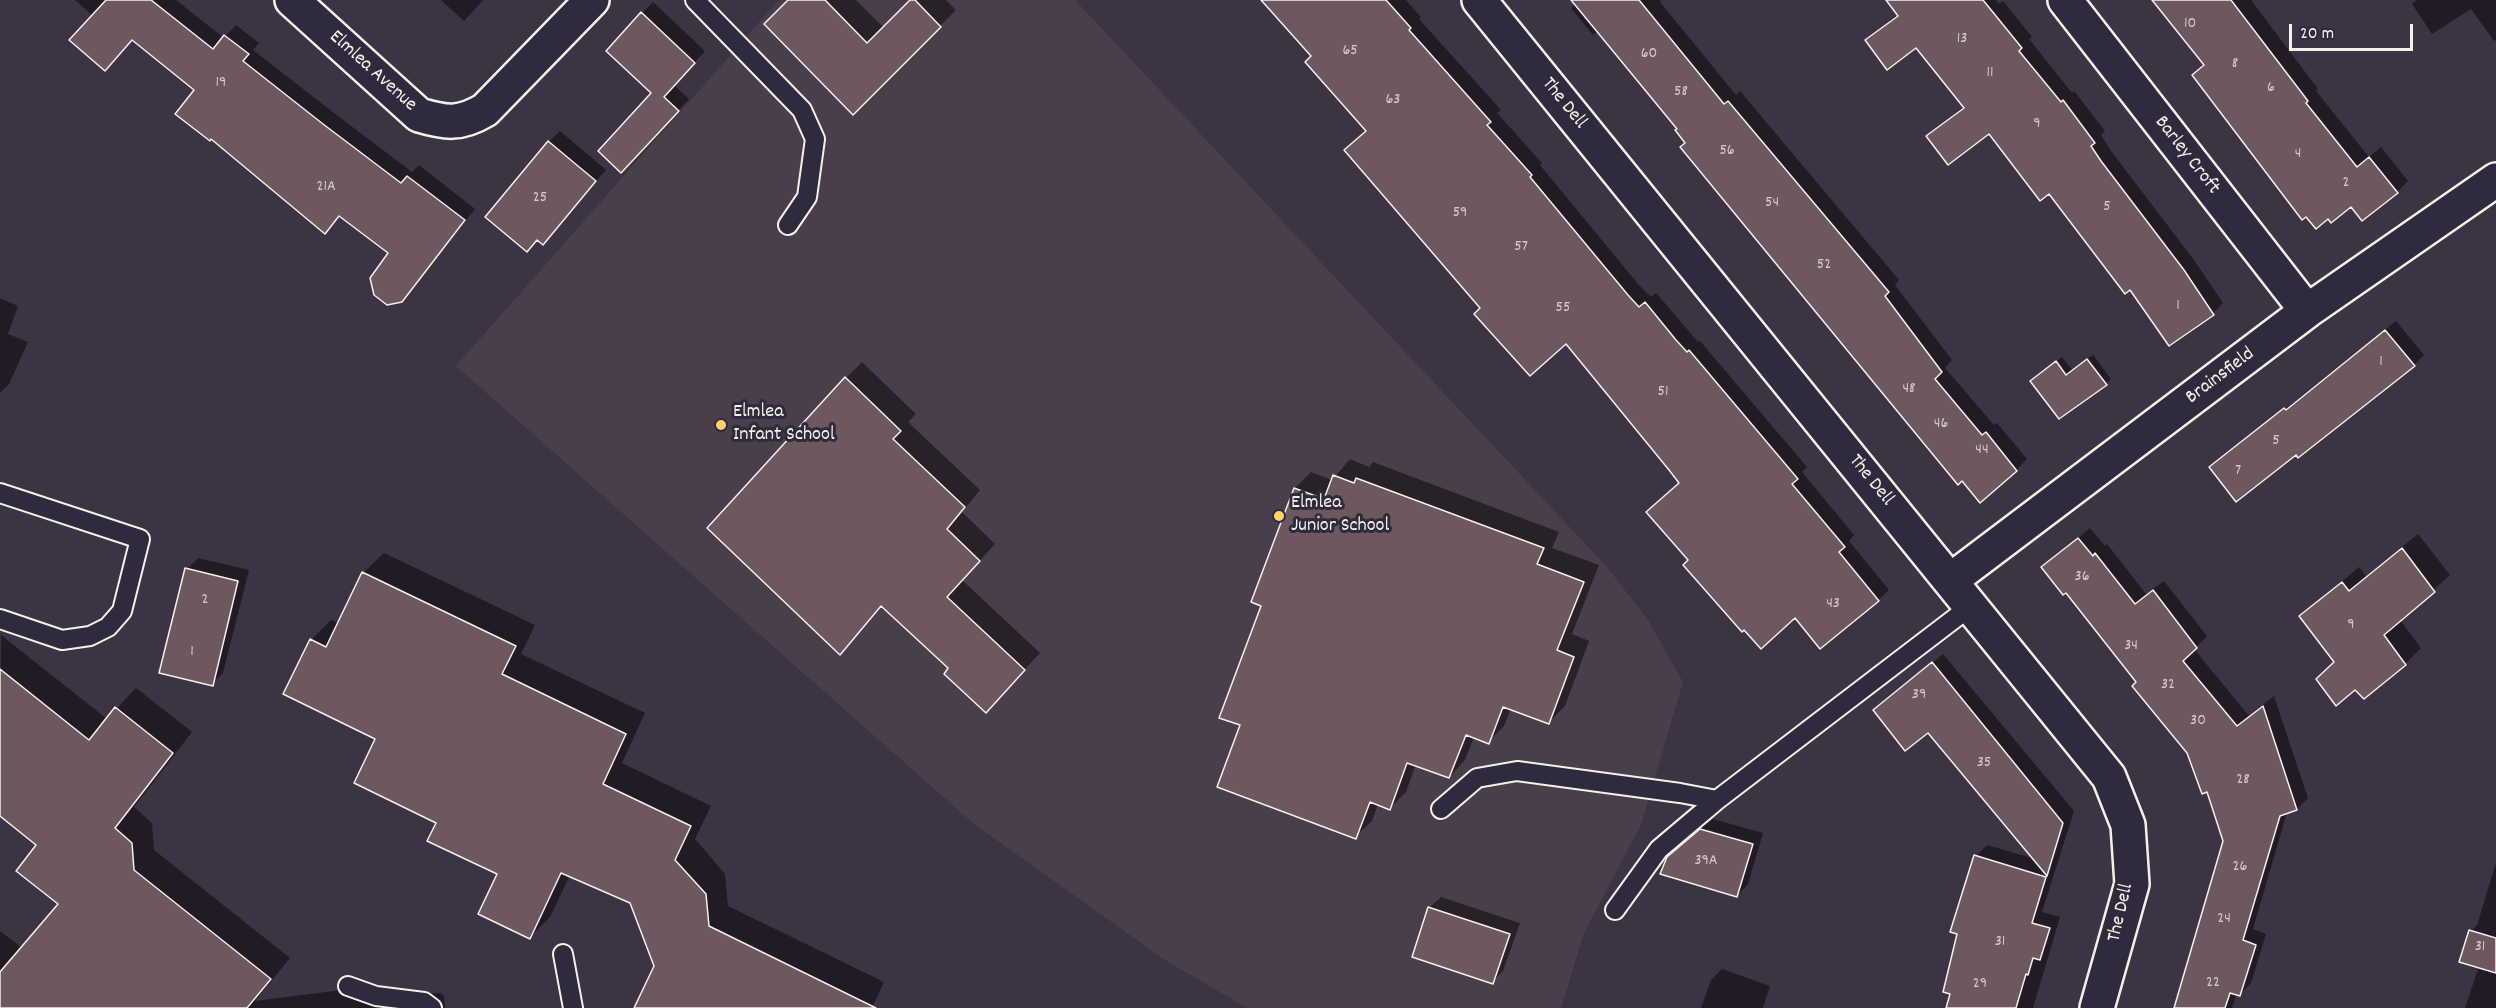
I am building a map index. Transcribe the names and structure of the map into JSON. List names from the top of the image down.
{
  "streets": {
    "street": [
      "Elmlea Avenue",
      "The Dell",
      "Barley Croft",
      "Brainsfield"
    ]
  },
  "crossings": [
    ["The Dell", "Brainsfield"],
    ["Barley Croft", "Brainsfield"]
  ],
  "places": ["Elmlea Infant School", "Elmlea Junior School"],
  "house_numbers": [
    "10",
    "13",
    "65",
    "60",
    "8",
    "11",
    "19",
    "6",
    "58",
    "63",
    "9",
    "56",
    "4",
    "2",
    "21A",
    "25",
    "54",
    "5",
    "59",
    "57",
    "52",
    "1",
    "55",
    "1",
    "48",
    "51",
    "46",
    "5",
    "44",
    "7",
    "36",
    "2",
    "43",
    "9",
    "34",
    "1",
    "32",
    "39",
    "30",
    "35",
    "28",
    "39A",
    "26",
    "24",
    "31",
    "31",
    "22",
    "29"
  ],
  "scale_bar": "20 m"
}
